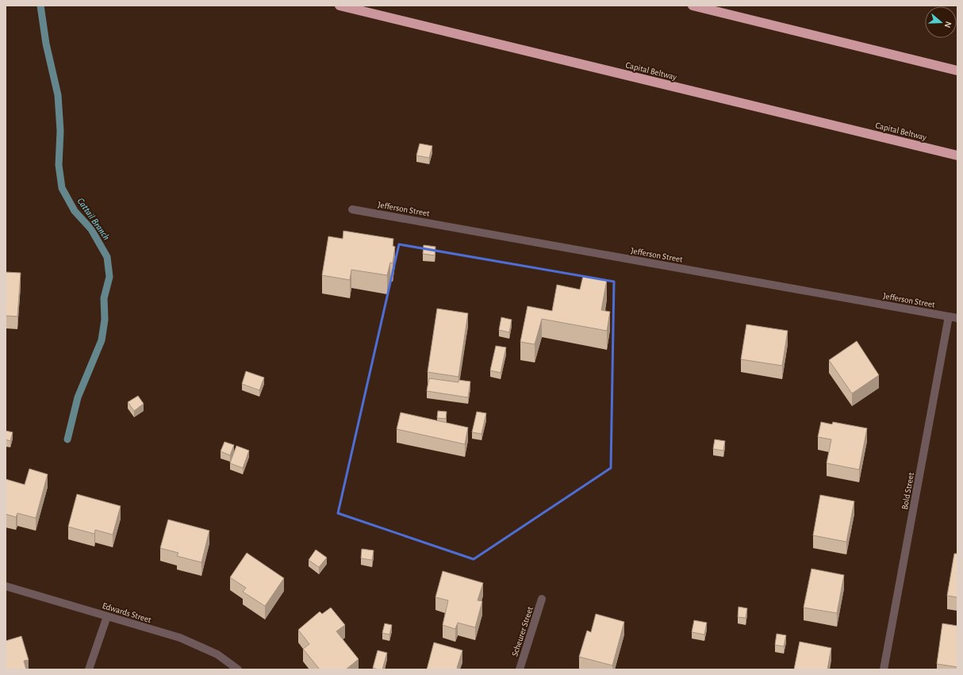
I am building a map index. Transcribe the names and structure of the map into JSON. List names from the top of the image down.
{
  "streets": {
    "highway": ["Capital Beltway"],
    "street": [
      "Jefferson Street",
      "Bold Street",
      "Edwards Street",
      "Scheurer Street"
    ]
  },
  "crossings": [
    ["Jefferson Street", "Bold Street"]
  ],
  "water": ["Cattail Branch"],
  "north": "right"
}
